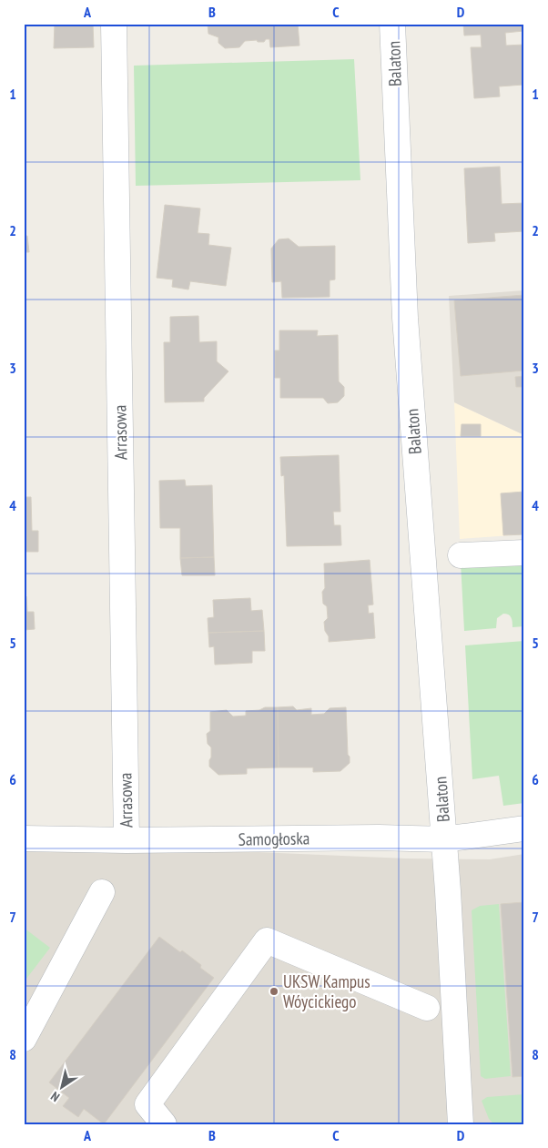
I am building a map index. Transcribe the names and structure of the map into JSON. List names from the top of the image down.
{
  "streets": {
    "street": ["Balaton", "Arrasowa", "Samogłoska"]
  },
  "crossings": [
    ["Balaton", "Samogłoska"],
    ["Arrasowa", "Samogłoska"]
  ],
  "places": ["UKSW Kampus Wóycickiego"],
  "north": "bottom left",
  "grid": {
    "columns": [
      "A",
      "B",
      "C",
      "D"
    ],
    "rows": [
      "1",
      "2",
      "3",
      "4",
      "5",
      "6",
      "7",
      "8"
    ]
  }
}
